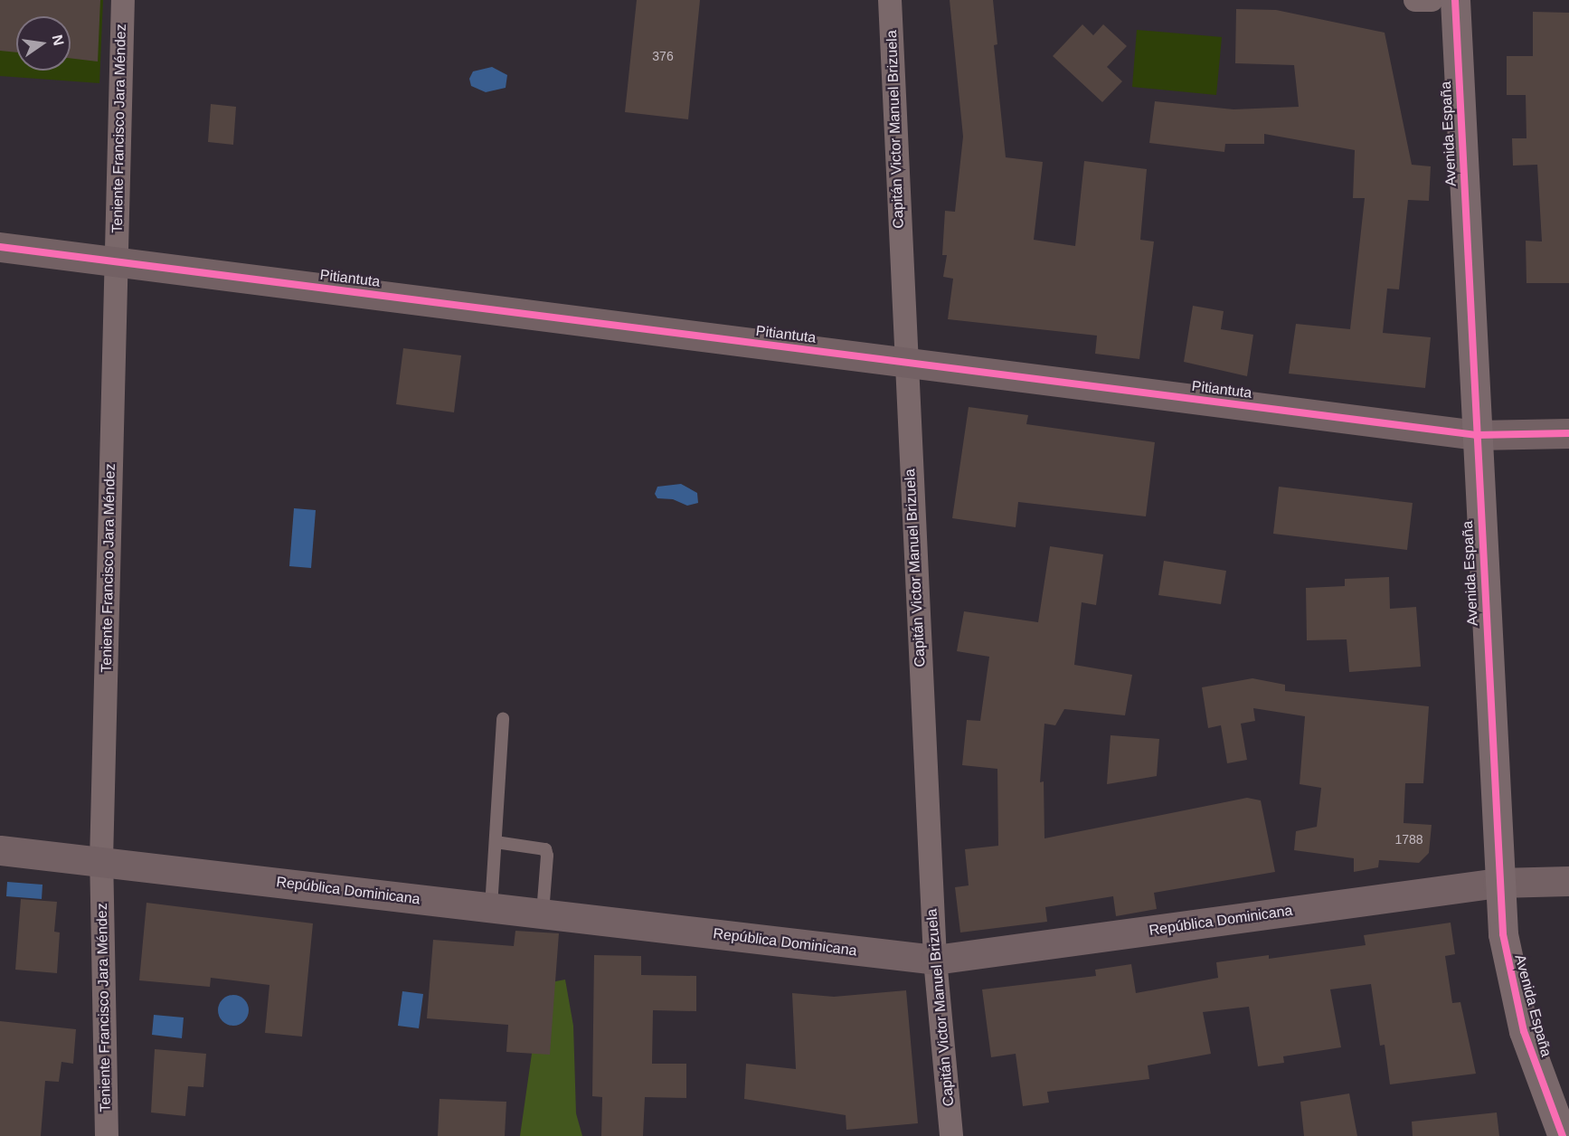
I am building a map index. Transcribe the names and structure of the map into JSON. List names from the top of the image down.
{
  "streets": {
    "main road": ["Avenida España"],
    "street": [
      "Teniente Francisco Jara Méndez",
      "Capitán Victor Manuel Brizuela",
      "Pitiantuta",
      "República Dominicana"
    ]
  },
  "crossings": [
    ["Teniente Francisco Jara Méndez", "Pitiantuta"],
    ["Teniente Francisco Jara Méndez", "República Dominicana"],
    ["Capitán Victor Manuel Brizuela", "Pitiantuta"],
    ["Capitán Victor Manuel Brizuela", "República Dominicana"],
    ["Avenida España", "Pitiantuta"],
    ["Avenida España", "República Dominicana"]
  ],
  "house_numbers": ["376", "1788"],
  "north": "right"
}
